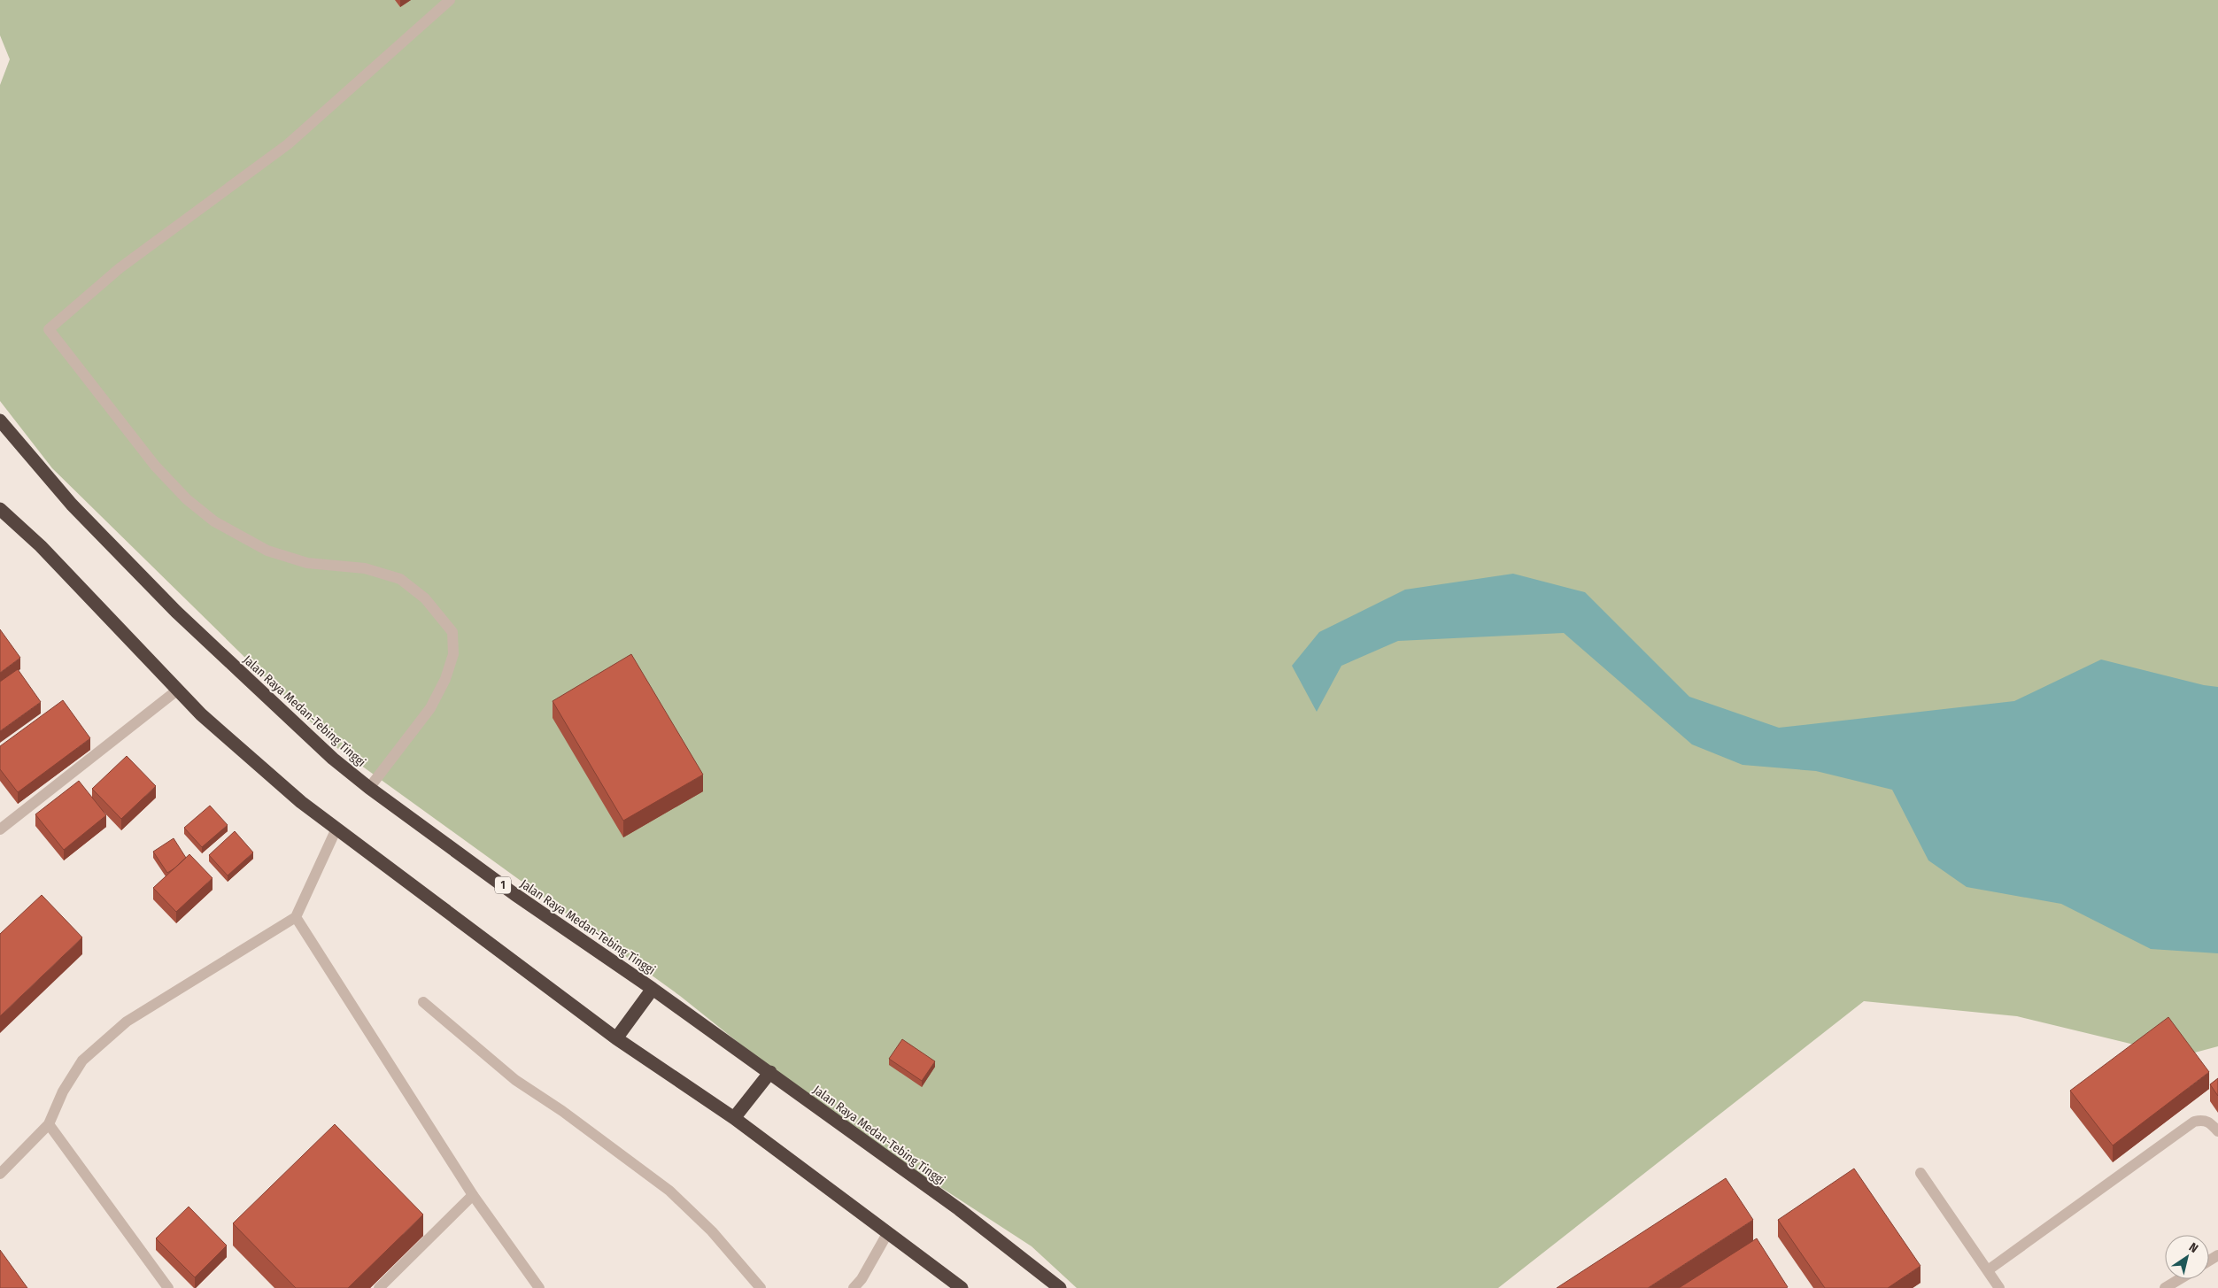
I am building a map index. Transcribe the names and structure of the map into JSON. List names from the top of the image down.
{
  "streets": {
    "highway": ["Jalan Raya Medan-Tebing Tinggi", "1"]
  },
  "north": "top right"
}
